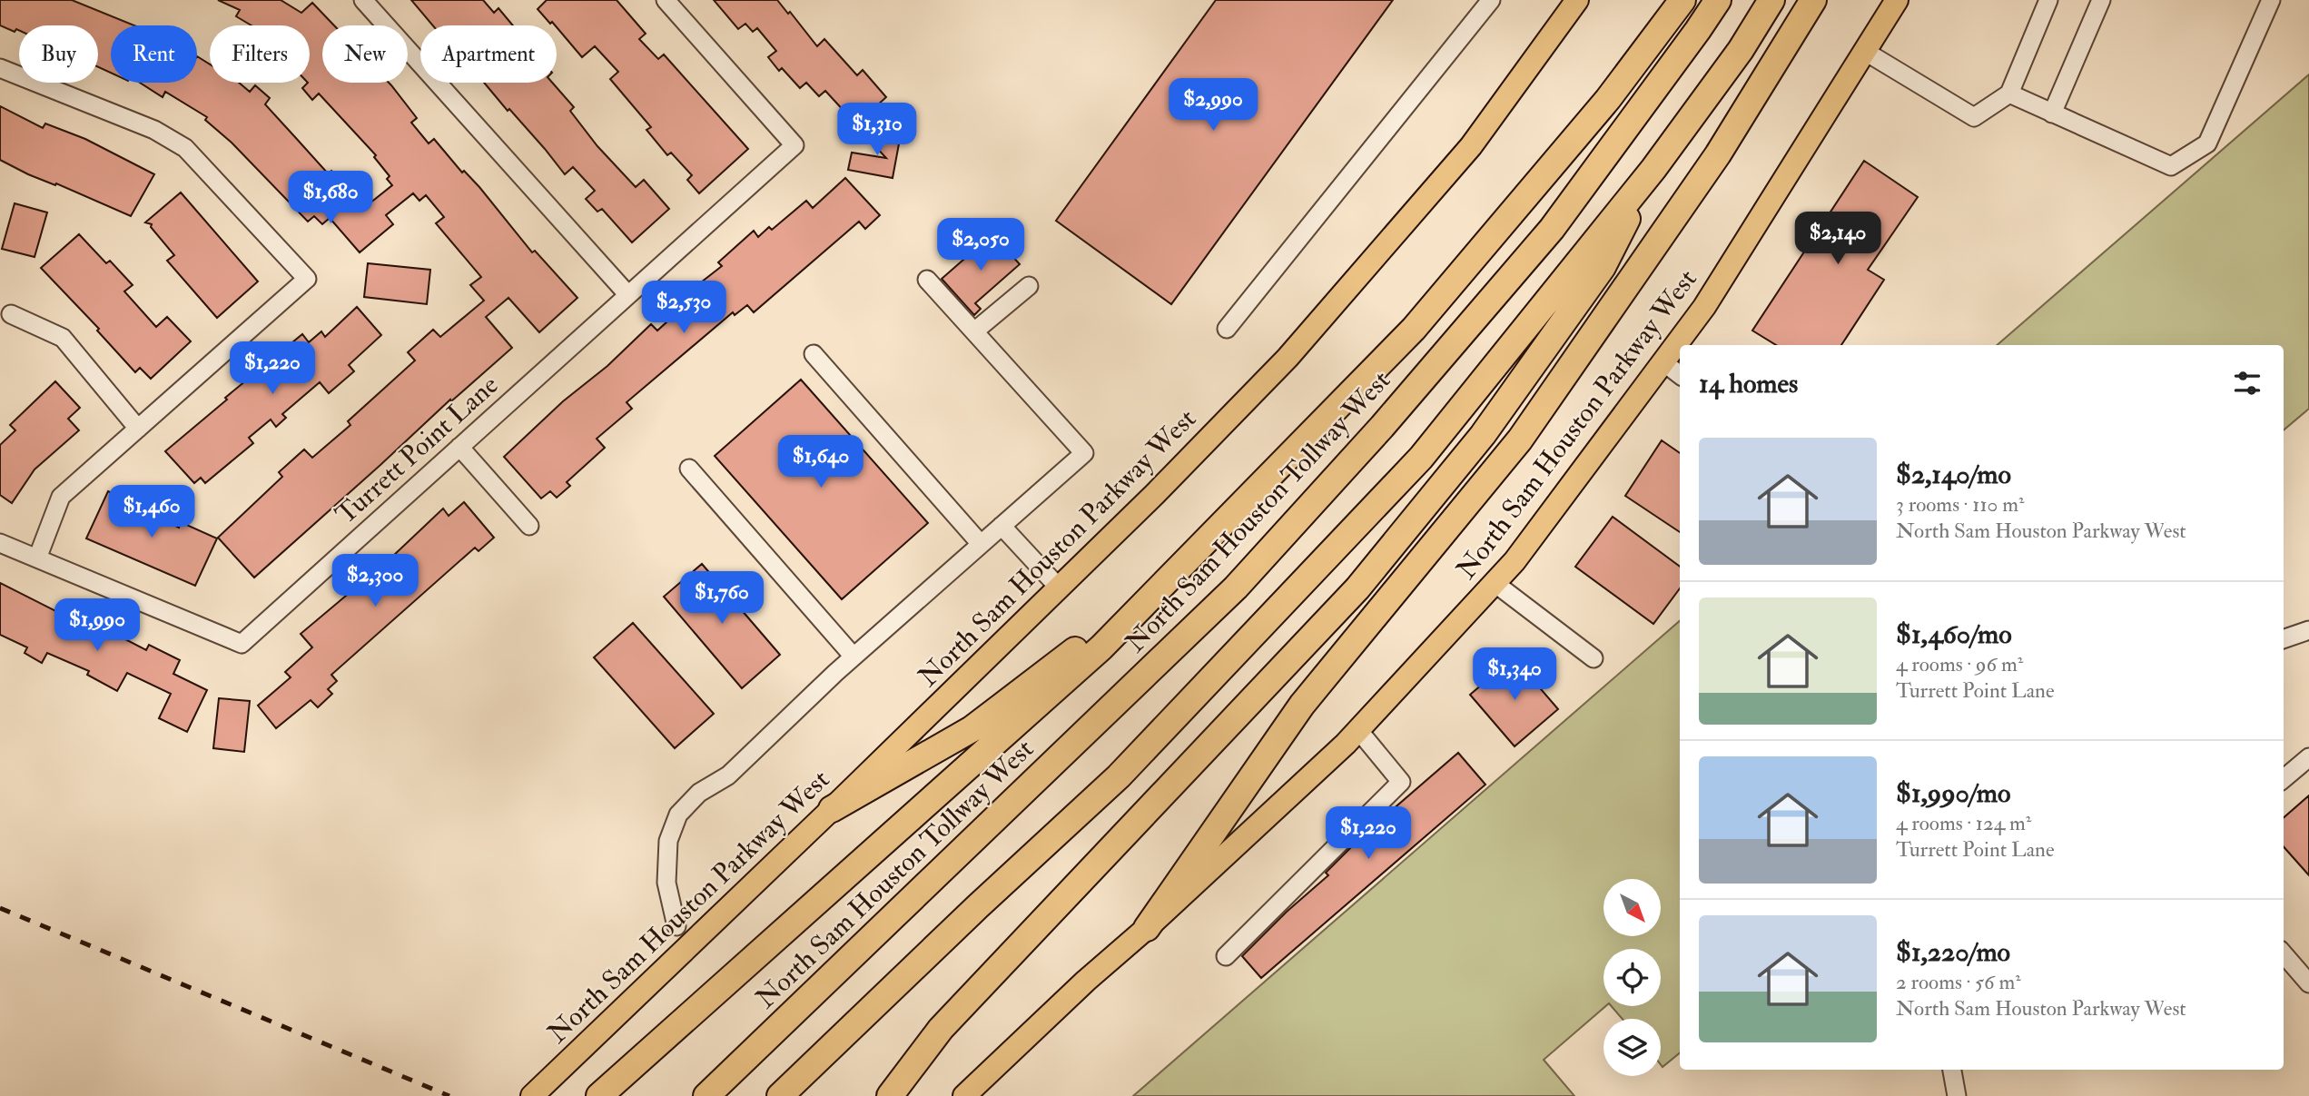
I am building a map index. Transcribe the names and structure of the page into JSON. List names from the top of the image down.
{
  "streets": {
    "highway": ["North Sam Houston Tollway West"],
    "main road": ["North Sam Houston Parkway West"],
    "street": ["Turrett Point Lane"]
  },
  "north": "bottom right",
  "page": {
    "chip": [
      "Buy",
      "Rent",
      "Filters",
      "New",
      "Apartment"
    ],
    "price": [
      "$2,990",
      "$1,310",
      "$1,680",
      "$2,140",
      "$2,050",
      "$2,530",
      "$1,220",
      "$1,640",
      "$1,460",
      "$2,300",
      "$1,760",
      "$1,990",
      "$1,340",
      "$1,220"
    ],
    "heading": "14 homes",
    "list": [
      {
        "name": "$2,140/mo",
        "note": "3 rooms · 110 m² · North Sam Houston Parkway West"
      },
      {
        "name": "$1,460/mo",
        "note": "4 rooms · 96 m² · Turrett Point Lane"
      },
      {
        "name": "$1,990/mo",
        "note": "4 rooms · 124 m² · Turrett Point Lane"
      },
      {
        "name": "$1,220/mo",
        "note": "2 rooms · 56 m² · North Sam Houston Parkway West"
      }
    ]
  }
}
